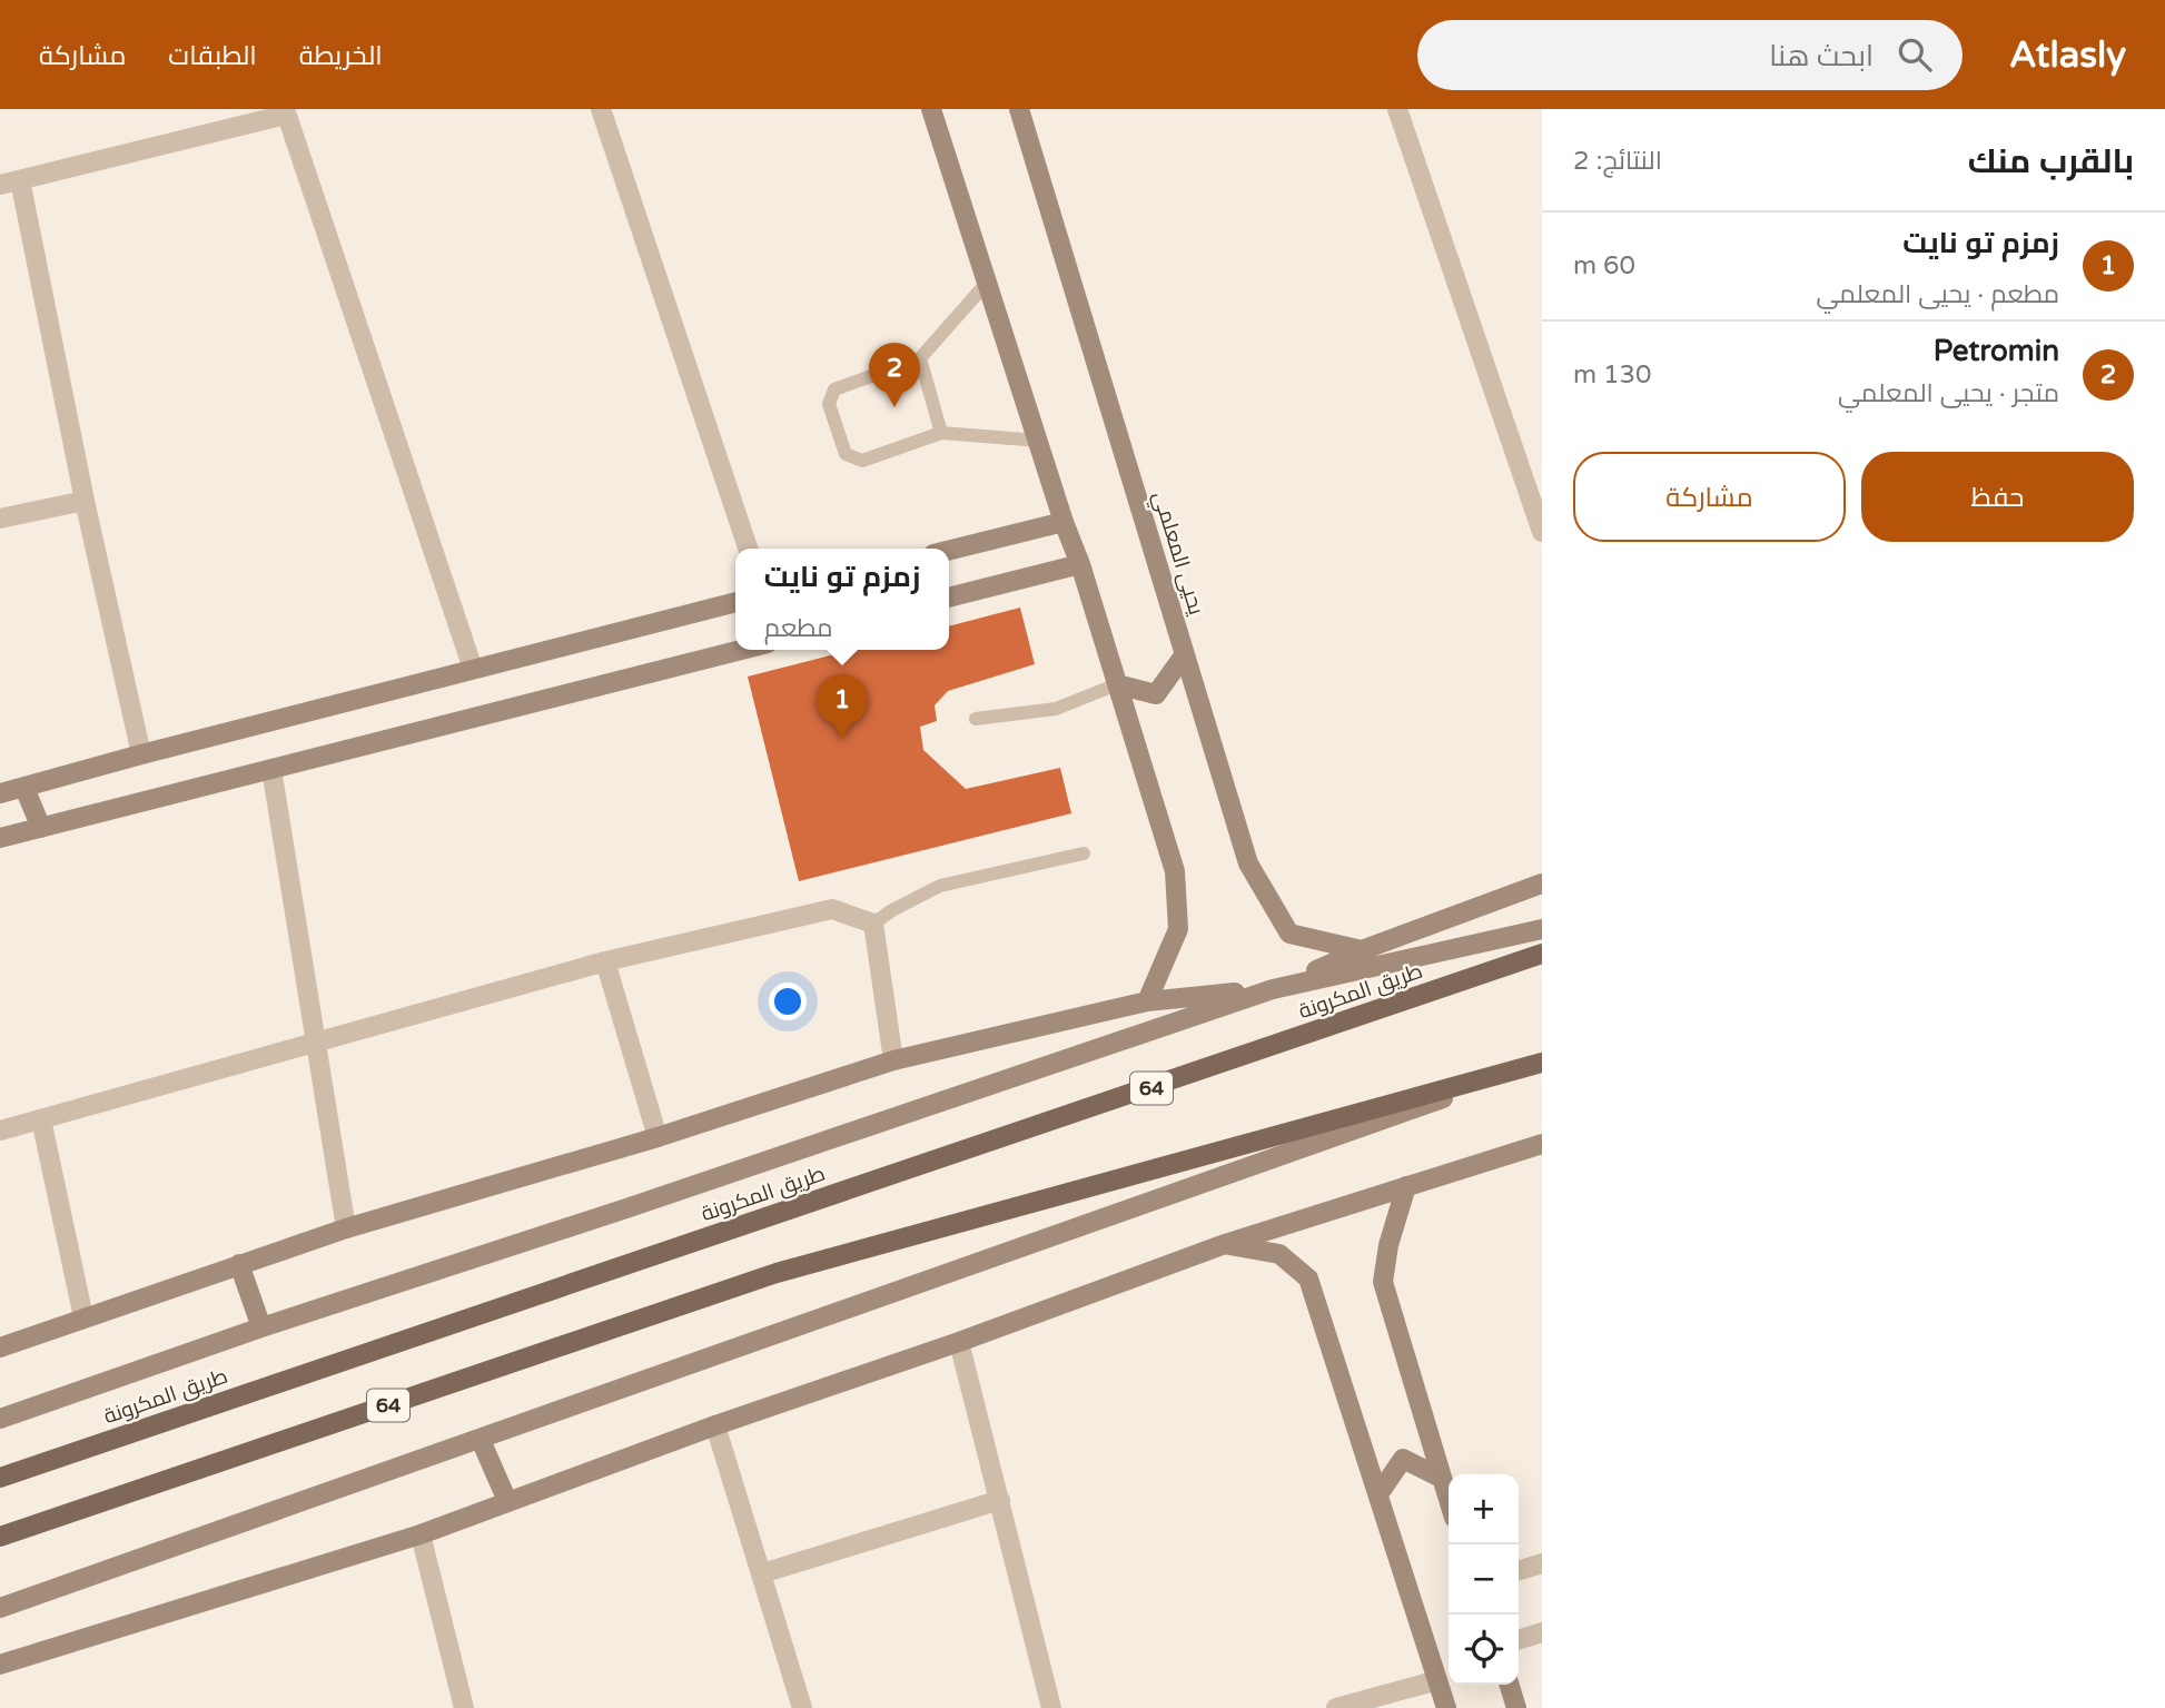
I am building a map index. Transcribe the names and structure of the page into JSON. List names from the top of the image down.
{
  "streets": {
    "main road": ["يحيى المعلمي", "طريق المكرونة", "64"]
  },
  "page": {
    "header": "Atlasly",
    "search": "ابحث هنا",
    "nav": ["الخريطة", "الطبقات", "مشاركة"],
    "heading": ["بالقرب منك", "النتائج: 2"],
    "list": [
      {
        "mark": "1",
        "name": "زمزم تو نايت",
        "note": "مطعم · يحيى المعلمي",
        "value": "60 m"
      },
      {
        "mark": "2",
        "name": "Petromin",
        "note": "متجر · يحيى المعلمي",
        "value": "130 m"
      }
    ],
    "pins": ["2", "1"],
    "buttons": ["حفظ", "مشاركة"],
    "popup": ["زمزم تو نايت", "مطعم"],
    "map_buttons": ["+", "−"]
  }
}
